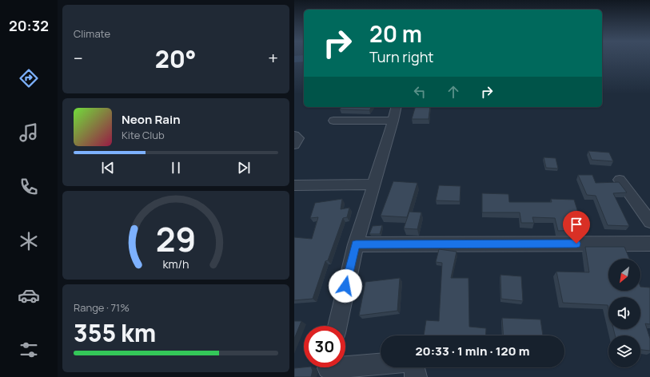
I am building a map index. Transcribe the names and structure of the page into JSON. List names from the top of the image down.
{
  "north": "bottom left",
  "page": {
    "tabs": "20:32",
    "tile": [
      "Climate",
      ["Range · 71%", "355 km"]
    ],
    "turn": ["20 m", "Turn right"],
    "heat": ["−", "20°", "+"],
    "song": ["Neon Rain", "Kite Club"],
    "limit": "30",
    "trip": "20:33 · 1 min · 120 m",
    "gauge": ["29", "km/h"]
  }
}
